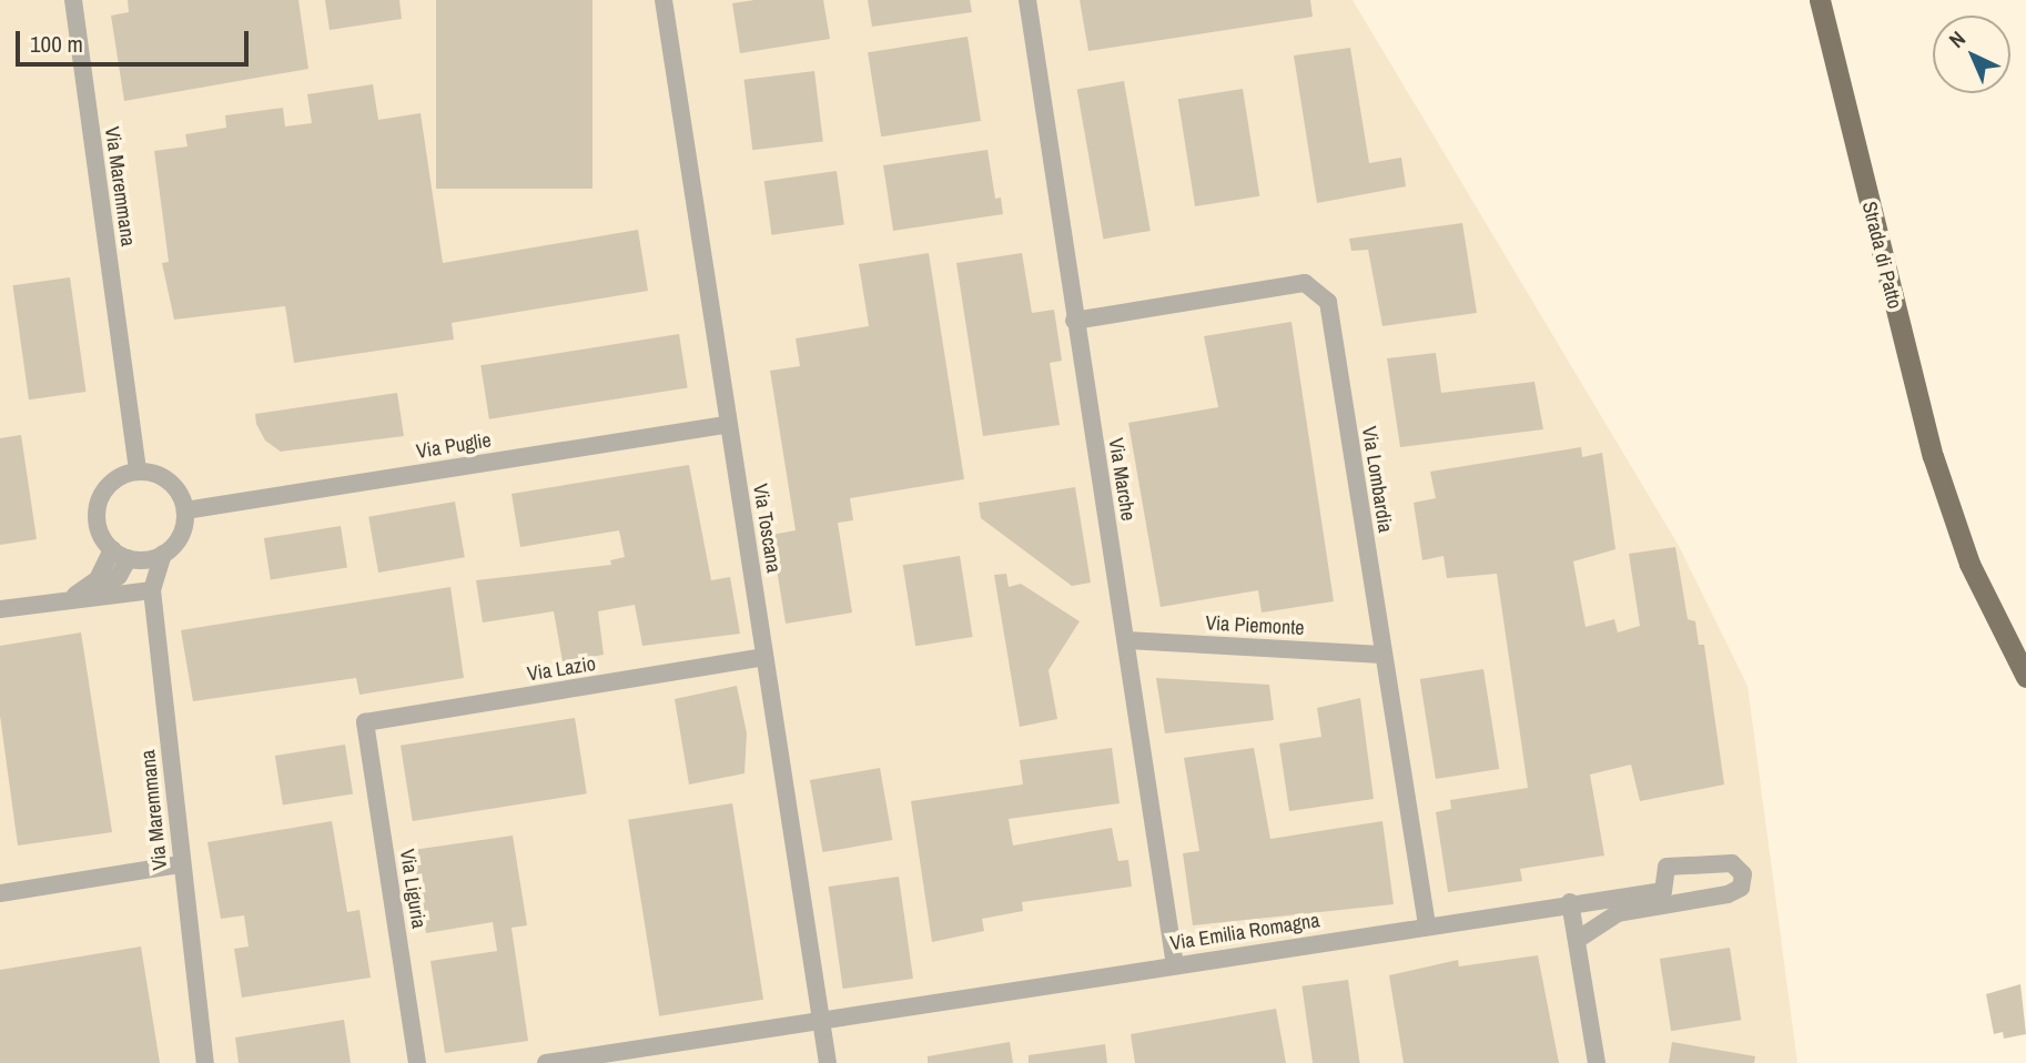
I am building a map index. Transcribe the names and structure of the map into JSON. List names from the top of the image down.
{
  "streets": {
    "main road": ["Strada di Patto"],
    "street": [
      "Via Maremmana",
      "Via Puglie",
      "Via Marche",
      "Via Lombardia",
      "Via Toscana",
      "Via Piemonte",
      "Via Lazio",
      "Via Liguria",
      "Via Emilia Romagna"
    ]
  },
  "crossings": [
    ["Via Maremmana", "Via Puglie"],
    ["Via Puglie", "Via Toscana"],
    ["Via Marche", "Via Lombardia"],
    ["Via Marche", "Via Piemonte"],
    ["Via Marche", "Via Emilia Romagna"],
    ["Via Lombardia", "Via Piemonte"],
    ["Via Lombardia", "Via Emilia Romagna"],
    ["Via Toscana", "Via Lazio"],
    ["Via Toscana", "Via Emilia Romagna"],
    ["Via Lazio", "Via Liguria"]
  ],
  "scale_bar": "100 m",
  "north": "top left"
}
